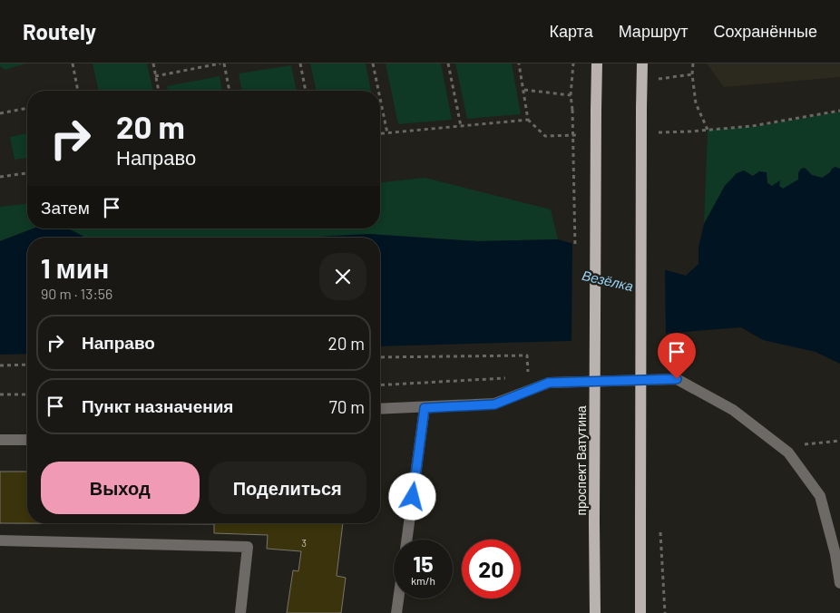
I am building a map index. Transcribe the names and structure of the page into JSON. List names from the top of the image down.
{
  "streets": {
    "main road": ["проспект Ватутина"]
  },
  "water": ["Везёлка"],
  "house_numbers": ["3"],
  "page": {
    "header": "Routely",
    "nav": ["Карта", "Маршрут", "Сохранённые"],
    "turn": ["20 m", "Направо"],
    "then": "Затем",
    "heading": ["1 мин", "90 m · 13:56"],
    "list": [
      {
        "name": "Направо",
        "value": "20 m"
      },
      {
        "name": "Пункт назначения",
        "value": "70 m"
      }
    ],
    "buttons": ["Выход", "Поделиться"],
    "speed": "15 km/h",
    "limit": "20"
  }
}
